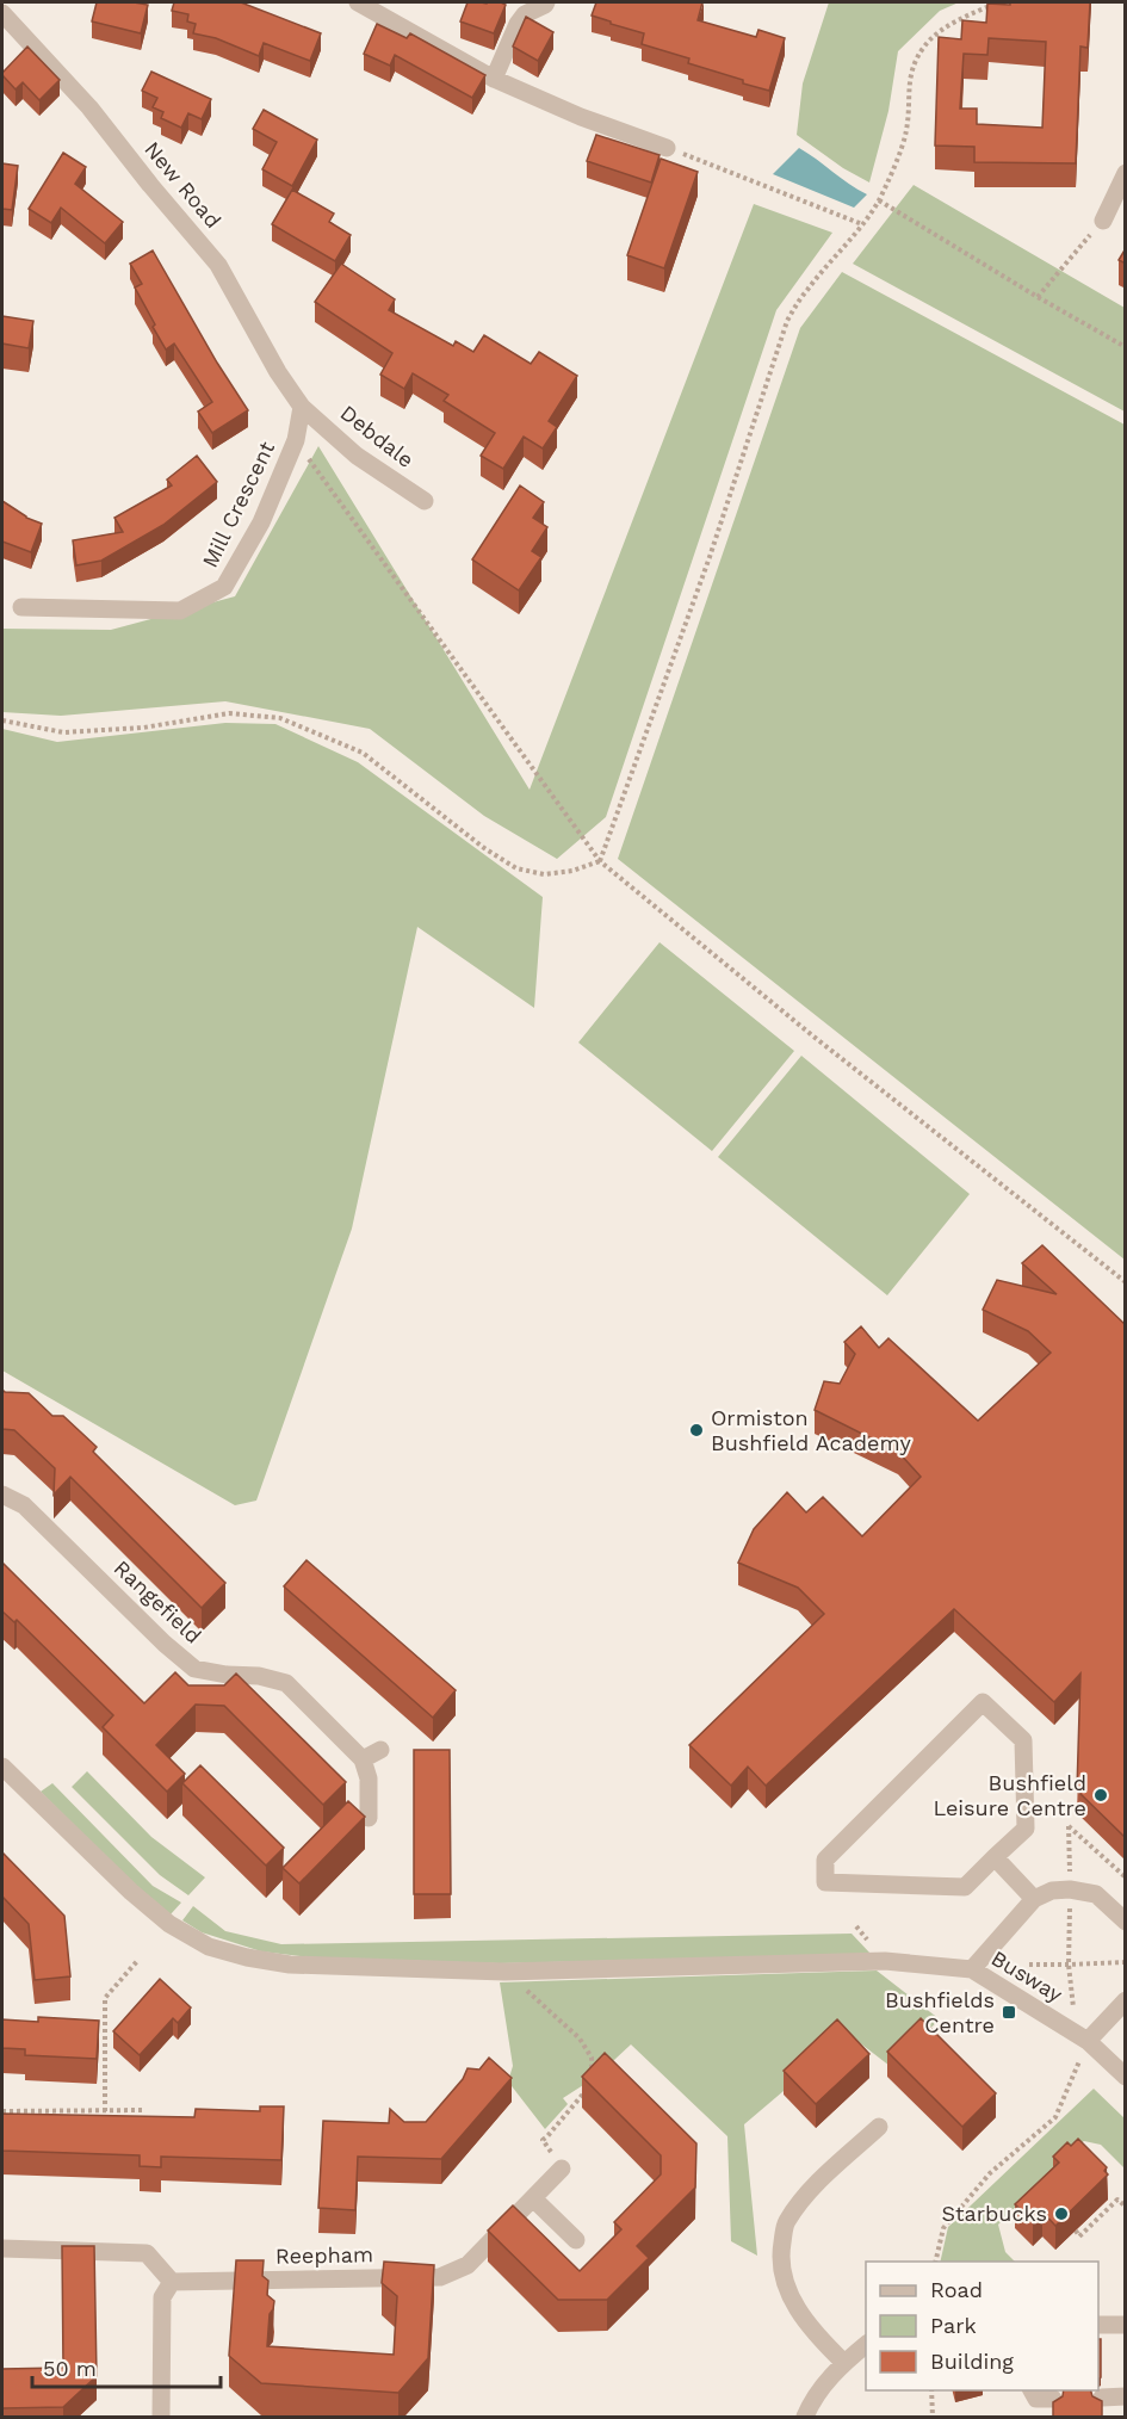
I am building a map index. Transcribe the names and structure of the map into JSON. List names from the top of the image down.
{
  "streets": {
    "street": [
      "New Road",
      "Debdale",
      "Mill Crescent",
      "Rangefield",
      "Busway",
      "Reepham"
    ]
  },
  "crossings": [
    ["New Road", "Debdale"],
    ["New Road", "Mill Crescent"],
    ["Debdale", "Mill Crescent"]
  ],
  "places": {
    "other": ["Ormiston Bushfield Academy", "Bushfield Leisure Centre", "Starbucks"],
    "transit": ["Bushfields Centre"]
  },
  "legend": ["Road", "Park", "Building"],
  "scale_bar": "50 m"
}
